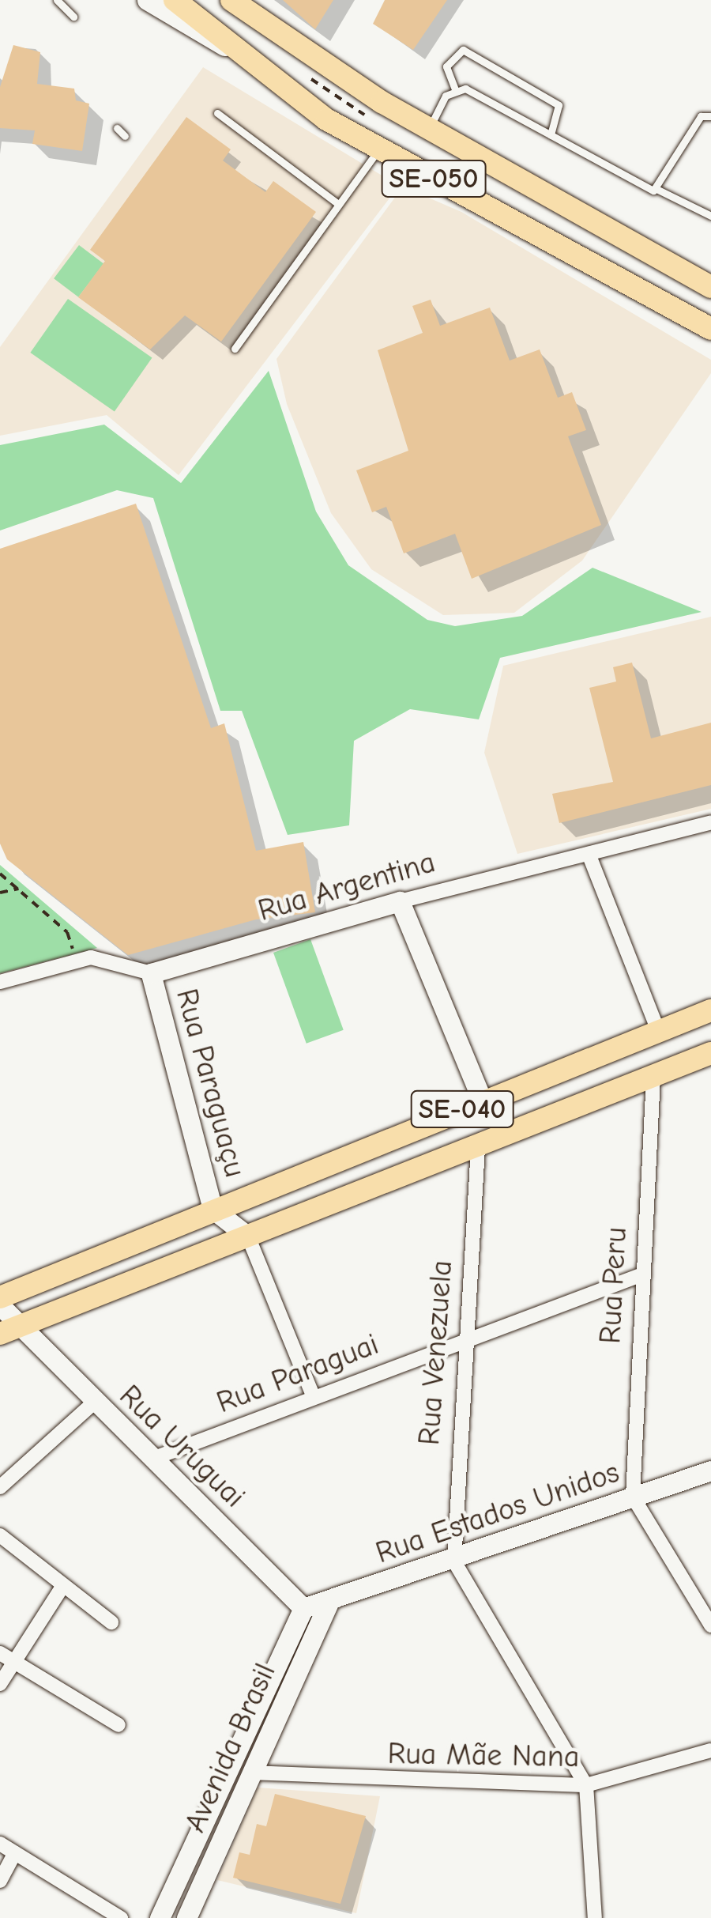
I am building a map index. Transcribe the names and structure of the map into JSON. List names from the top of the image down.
{
  "streets": {
    "main road": ["SE-050", "SE-040"],
    "street": [
      "Rua Argentina",
      "Rua Paraguaçu",
      "Rua Peru",
      "Rua Venezuela",
      "Rua Paraguai",
      "Rua Uruguai",
      "Rua Estados Unidos",
      "Avenida Brasil",
      "Rua Mãe Nana"
    ]
  },
  "crossings": [
    ["Rua Argentina", "Rua Paraguaçu"],
    ["Rua Paraguaçu", "SE-040"],
    ["SE-040", "Rua Peru"],
    ["SE-040", "Rua Venezuela"],
    ["SE-040", "Rua Uruguai"],
    ["Rua Peru", "Rua Paraguai"],
    ["Rua Peru", "Rua Estados Unidos"],
    ["Rua Venezuela", "Rua Paraguai"],
    ["Rua Venezuela", "Rua Estados Unidos"],
    ["Rua Paraguai", "Rua Uruguai"],
    ["Rua Uruguai", "Rua Estados Unidos"],
    ["Rua Uruguai", "Avenida Brasil"],
    ["Rua Estados Unidos", "Avenida Brasil"],
    ["Avenida Brasil", "Rua Mãe Nana"]
  ]
}
